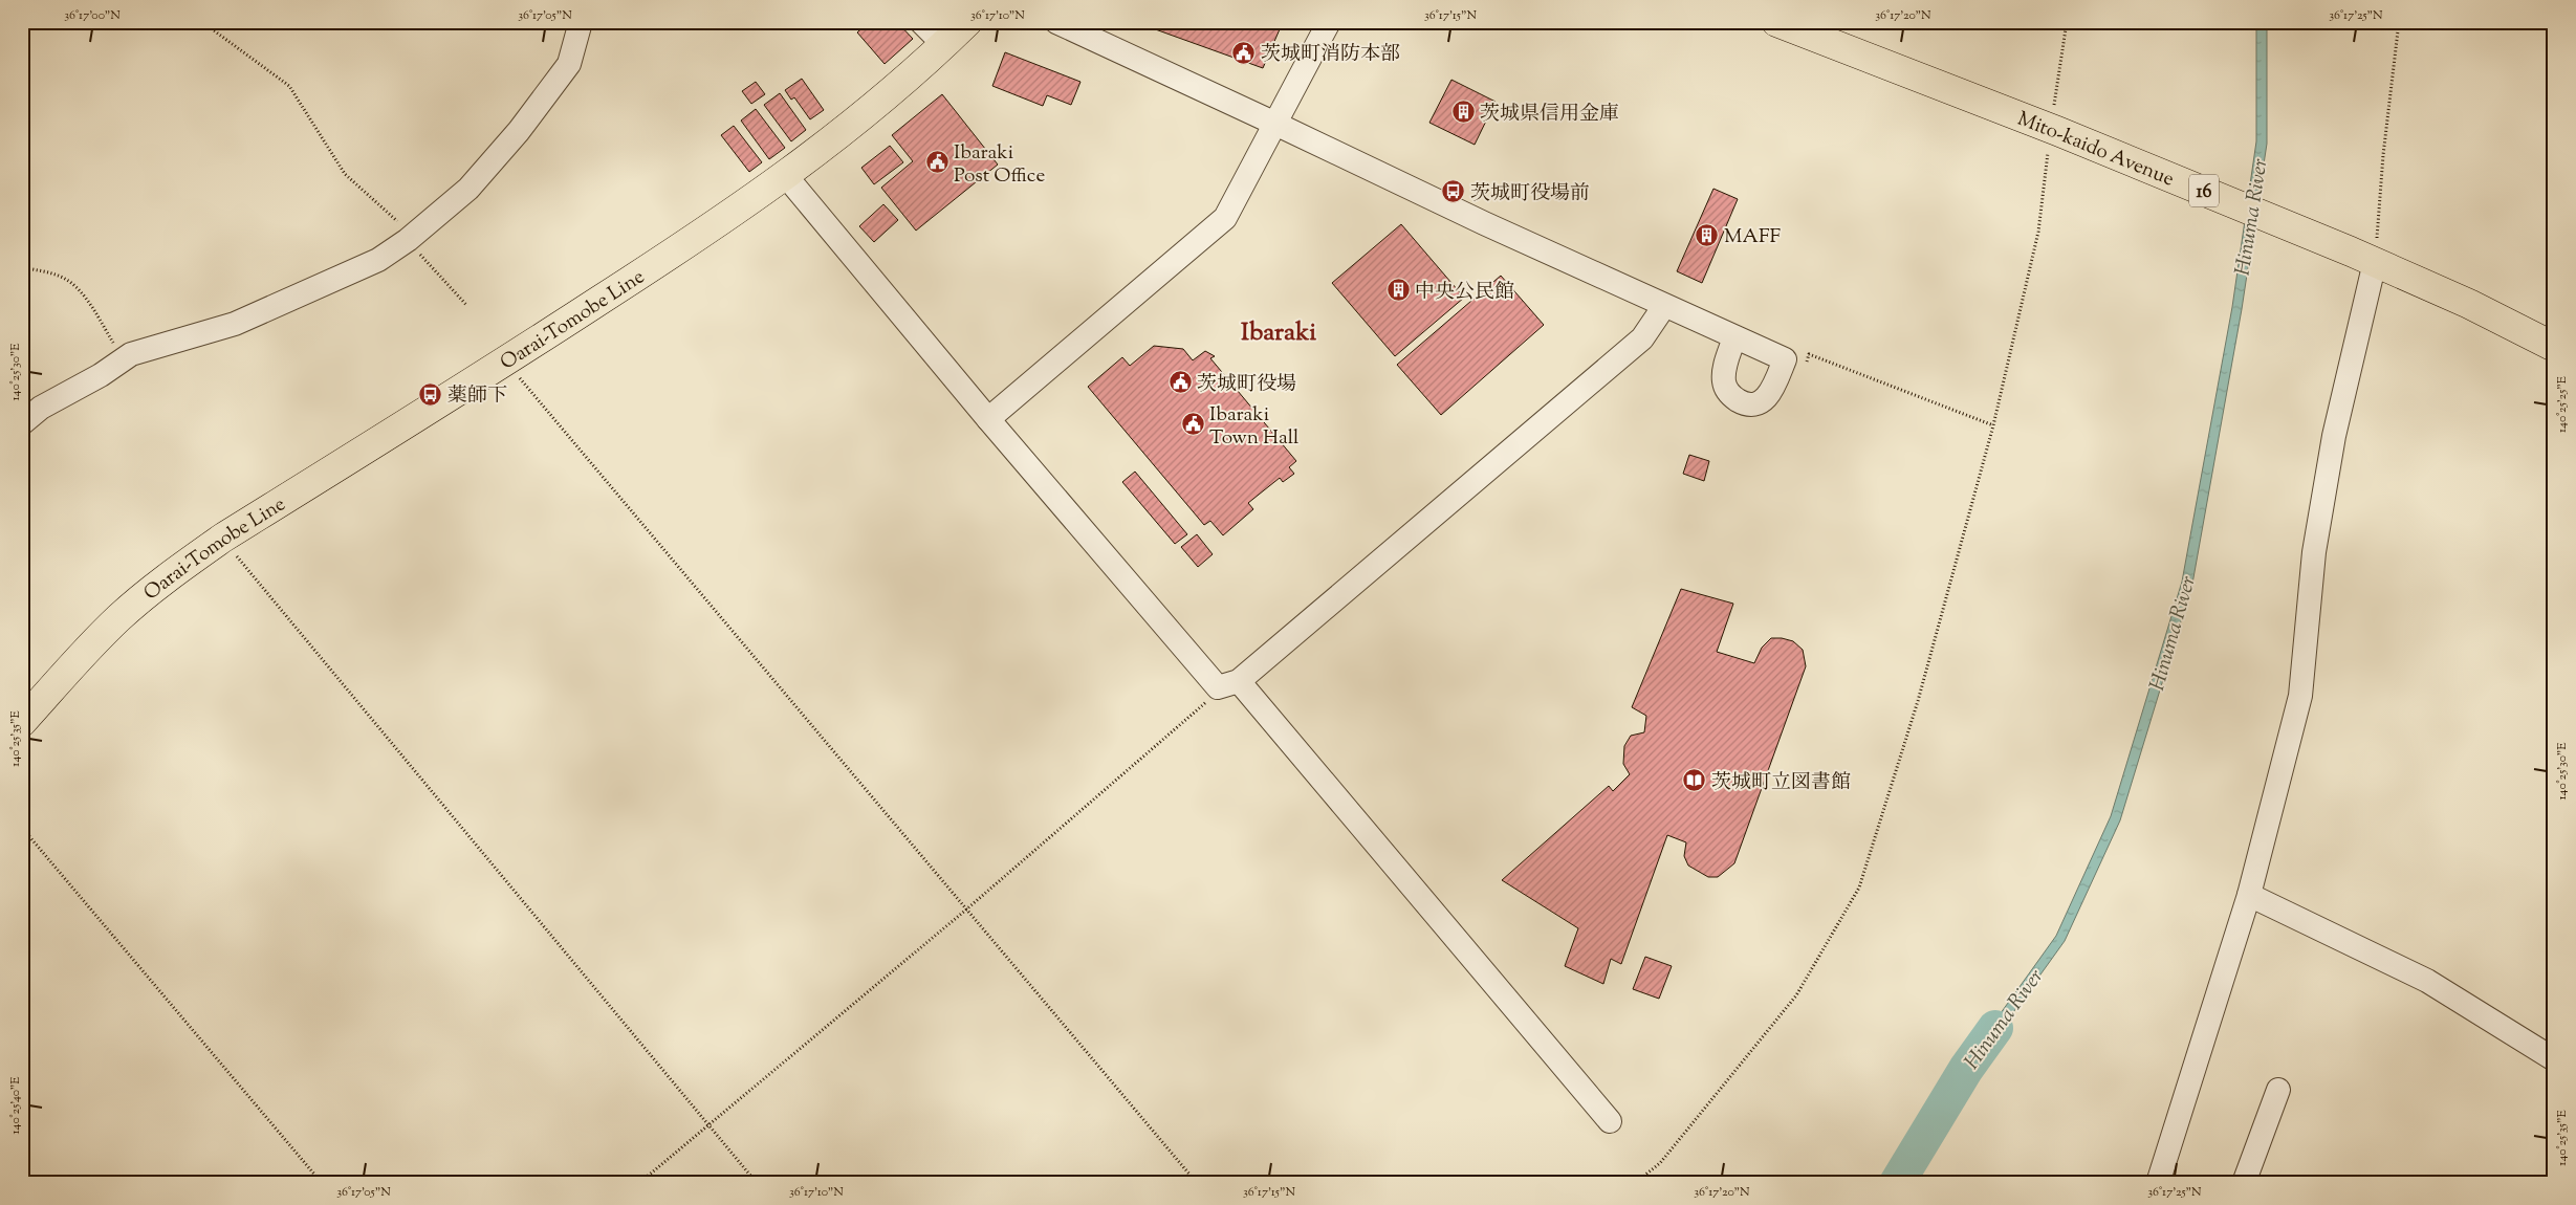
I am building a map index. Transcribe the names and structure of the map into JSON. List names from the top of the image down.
{
  "streets": {
    "main road": ["Mito-kaido Avenue", "16", "Oarai-Tomobe Line"]
  },
  "districts": ["Ibaraki"],
  "water": ["Hinuma River"],
  "places": {
    "public building": [
      "茨城町消防本部",
      "Ibaraki Post Office",
      "茨城町役場",
      "Ibaraki Town Hall"
    ],
    "building": ["茨城県信用金庫", "MAFF", "中央公民館"],
    "bus stop": ["茨城町役場前", "薬師下"],
    "library": ["茨城町立図書館"]
  },
  "coordinates": [
    "36°17'00\"N",
    "36°17'05\"N",
    "36°17'10\"N",
    "36°17'15\"N",
    "36°17'20\"N",
    "36°17'25\"N",
    "140°25'30\"E",
    "140°25'25\"E",
    "140°25'35\"E",
    "140°25'40\"E"
  ]
}
